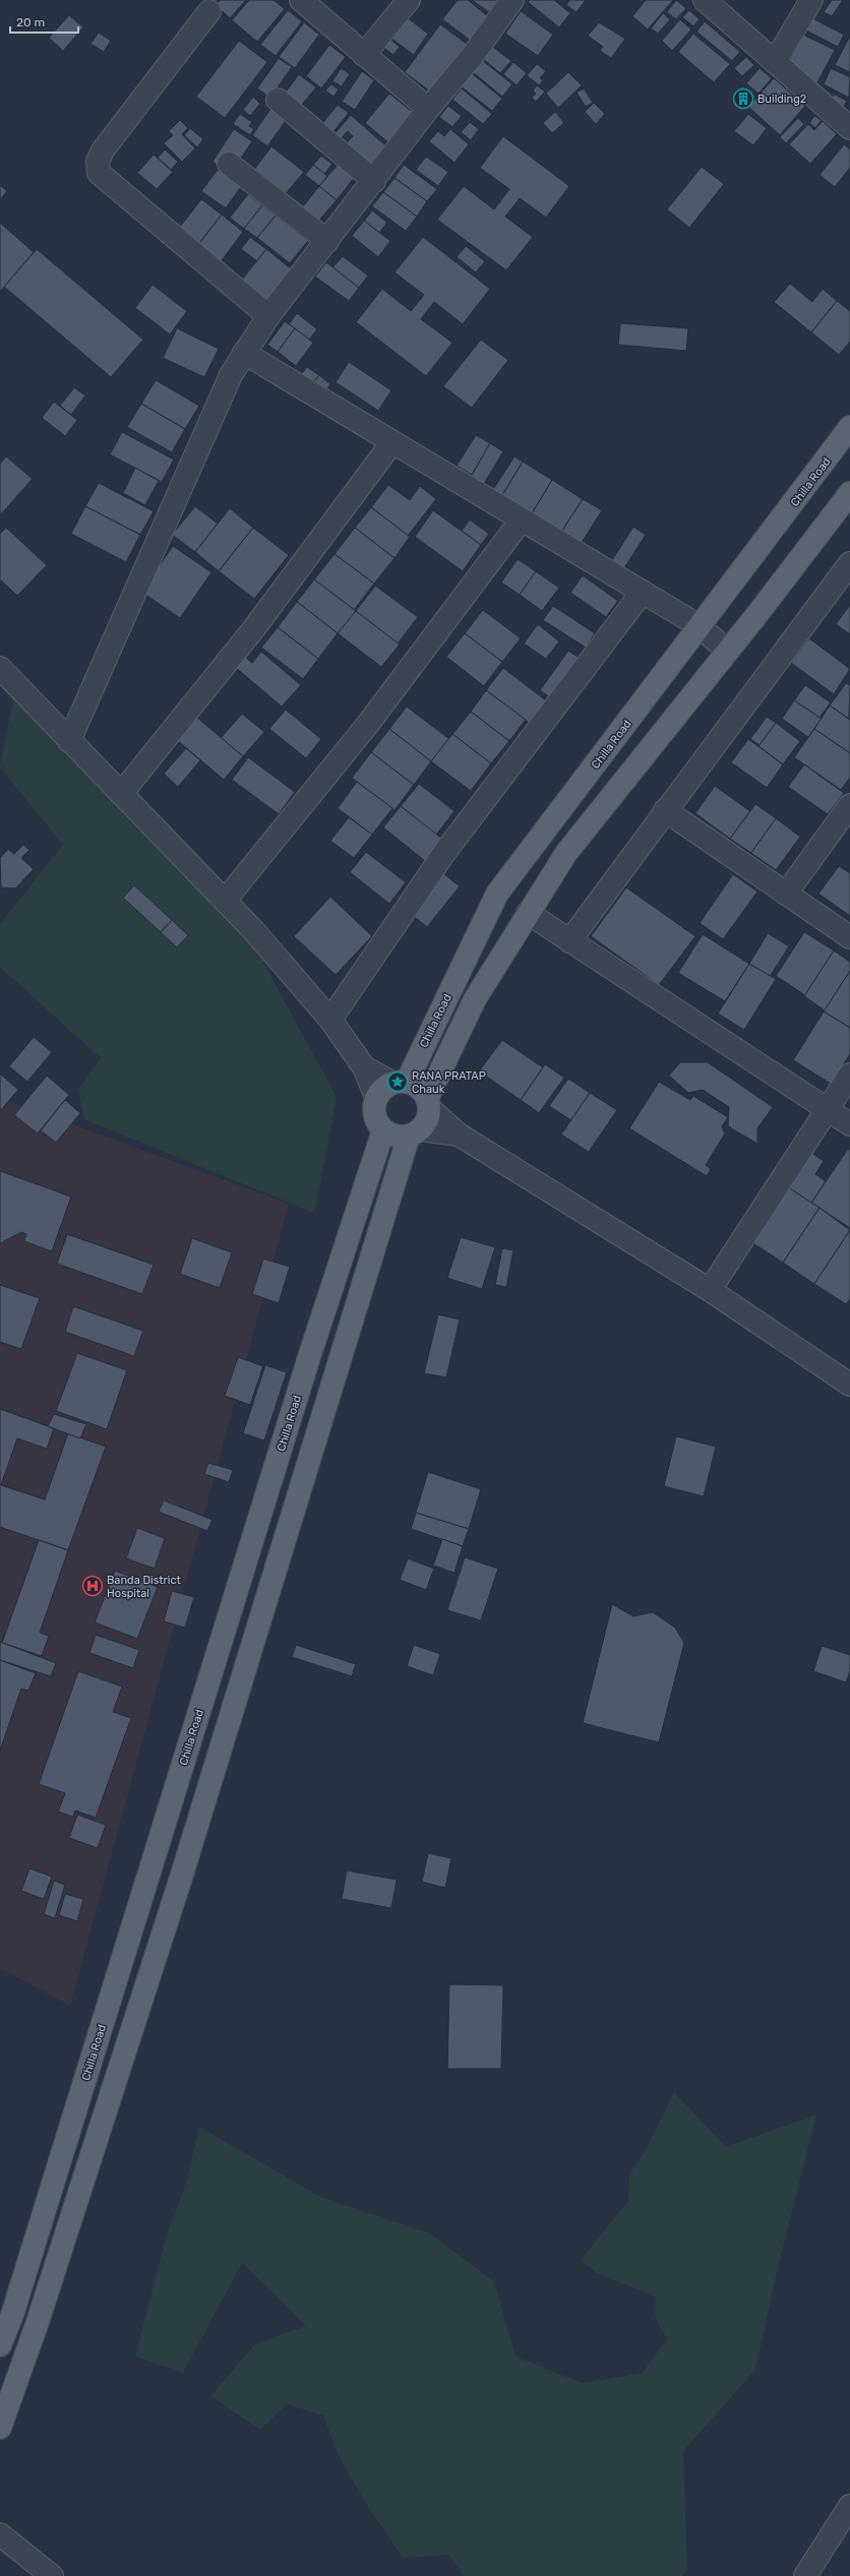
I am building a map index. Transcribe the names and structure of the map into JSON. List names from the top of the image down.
{
  "streets": {
    "main road": ["Chilla Road"]
  },
  "places": {
    "building": ["Building2"],
    "place": ["RANA PRATAP Chauk"],
    "hospital": ["Banda District Hospital"]
  },
  "scale_bar": "20 m"
}
